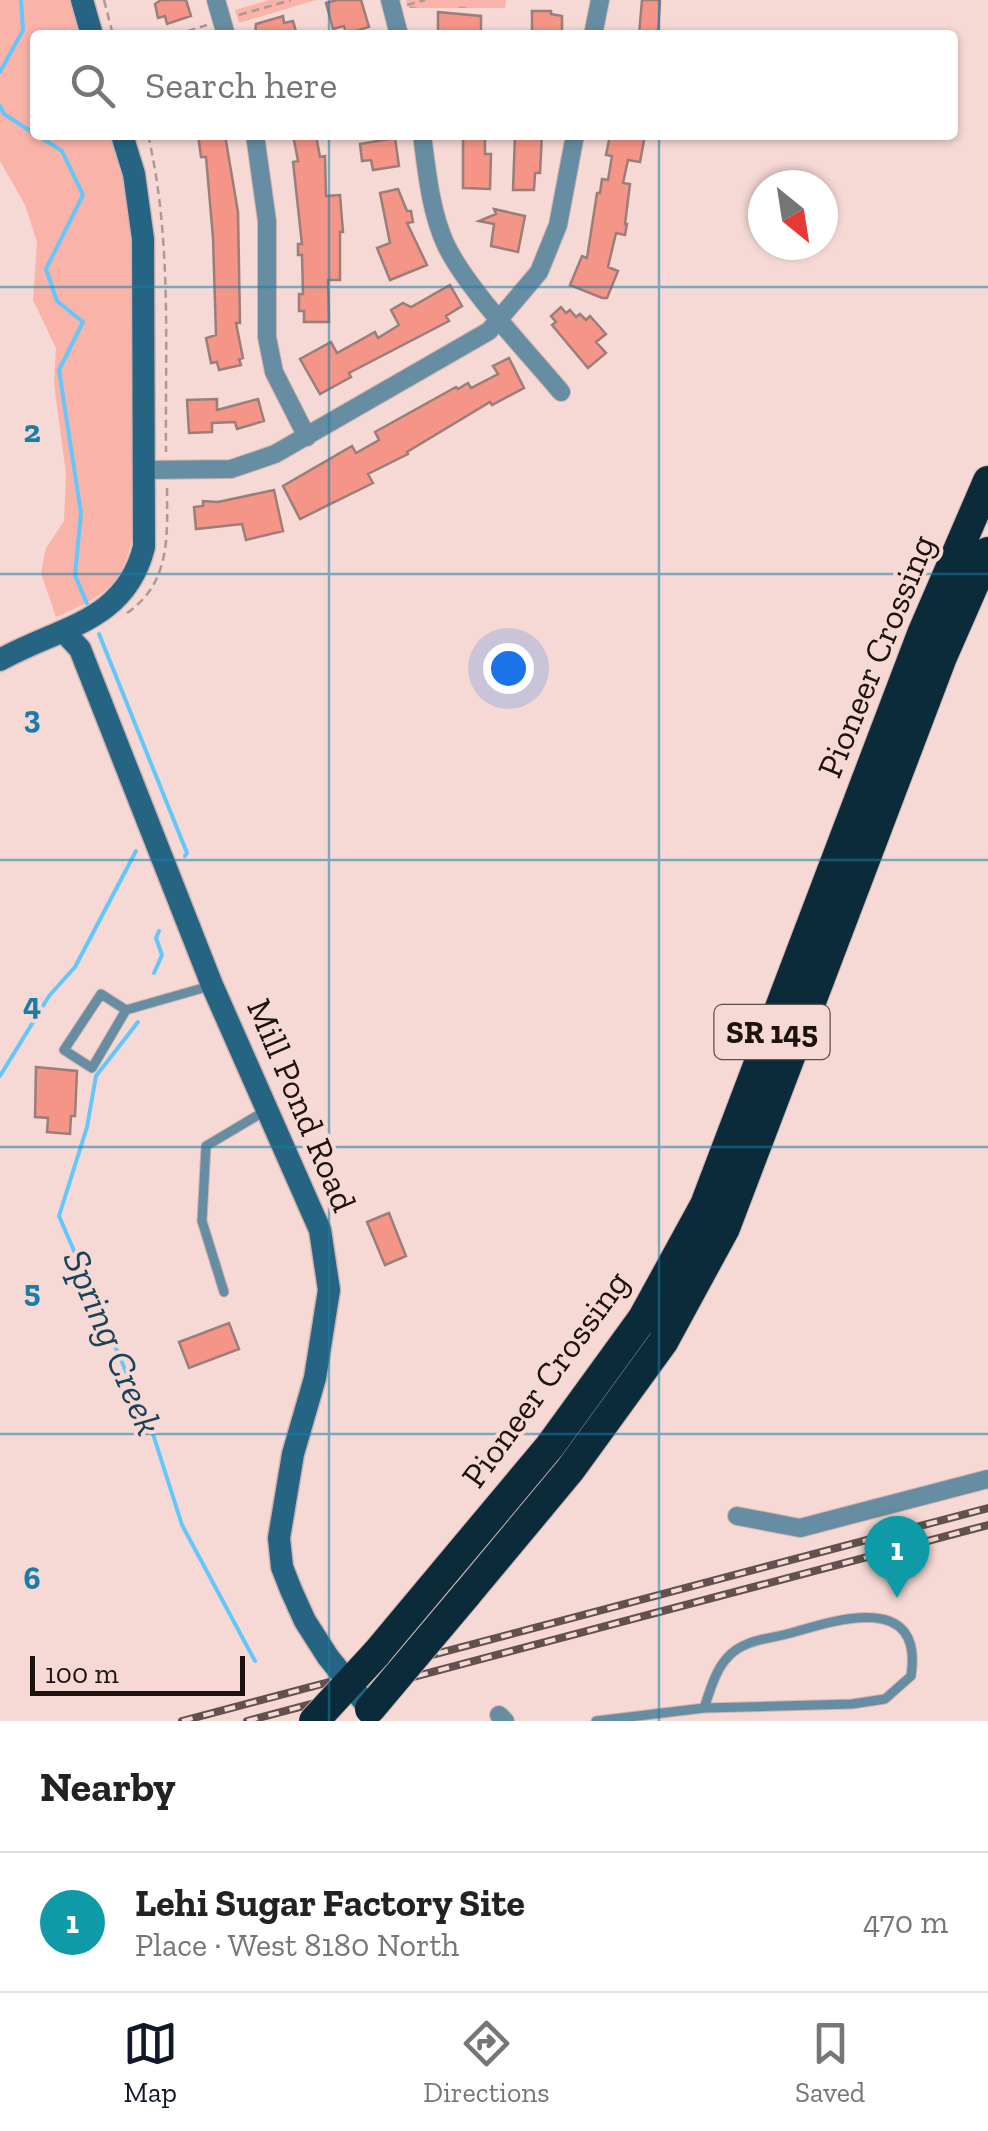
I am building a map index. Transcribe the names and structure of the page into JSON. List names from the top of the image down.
{
  "streets": {
    "highway": ["Pioneer Crossing", "SR 145"],
    "street": ["Mill Pond Road"]
  },
  "crossings": [
    ["Pioneer Crossing", "Mill Pond Road"]
  ],
  "water": ["Spring Creek"],
  "scale_bar": "100 m",
  "north": "bottom right",
  "page": {
    "search": "Search here",
    "pins": "1",
    "scale": "100 m",
    "heading": "Nearby",
    "list": [
      {
        "mark": "1",
        "name": "Lehi Sugar Factory Site",
        "note": "Place · West 8180 North",
        "value": "470 m"
      }
    ],
    "nav": ["Map", "Directions", "Saved"]
  },
  "grid": {
    "rows": [
      "2",
      "3",
      "4",
      "5",
      "6"
    ]
  }
}
